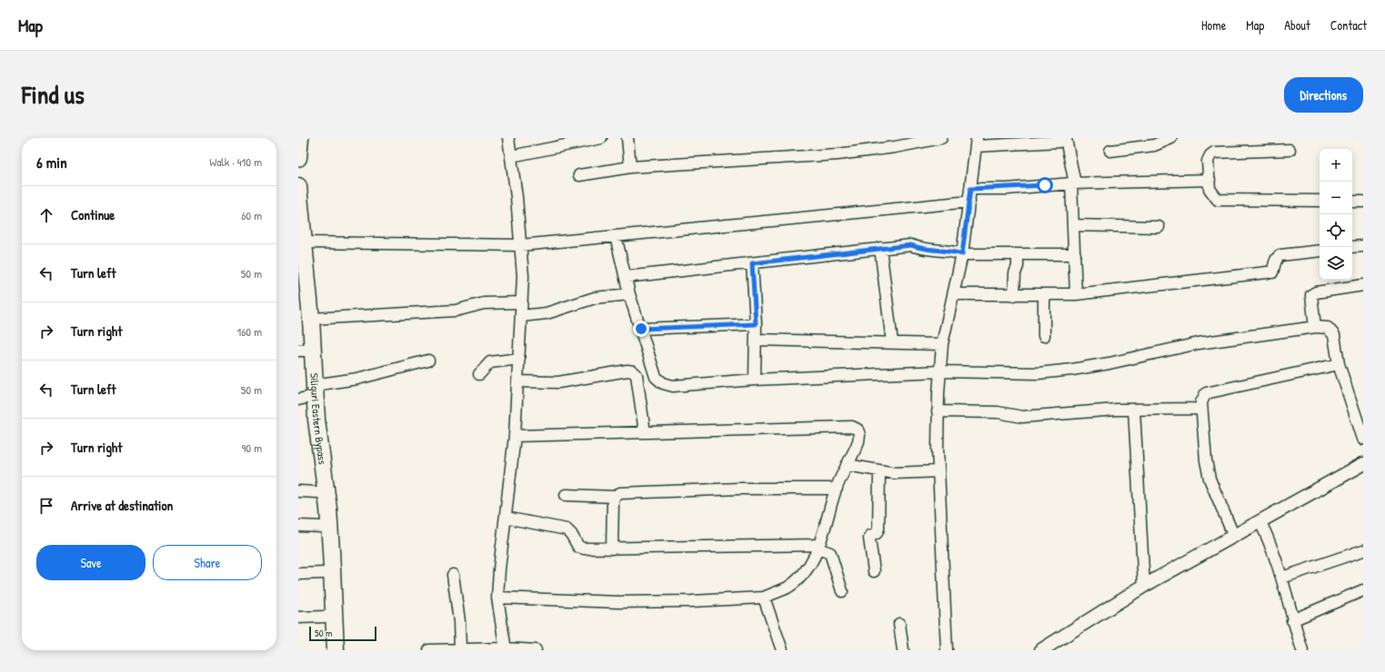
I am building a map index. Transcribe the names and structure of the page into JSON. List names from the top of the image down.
{
  "streets": {
    "main road": ["Siliguri Eastern Bypass"]
  },
  "scale_bar": "50 m",
  "page": {
    "header": "Map",
    "nav": [
      "Home",
      "Map",
      "About",
      "Contact"
    ],
    "title": "Find us",
    "buttons": [
      "Directions",
      ["Save", "Share"]
    ],
    "heading": ["6 min", "Walk · 410 m"],
    "map_buttons": ["+", "−"],
    "list": [
      ["Continue", "60 m"],
      ["Turn left", "50 m"],
      ["Turn right", "160 m"],
      ["Turn left", "50 m"],
      ["Turn right", "90 m"],
      "Arrive at destination"
    ],
    "scale": "50 m"
  }
}
